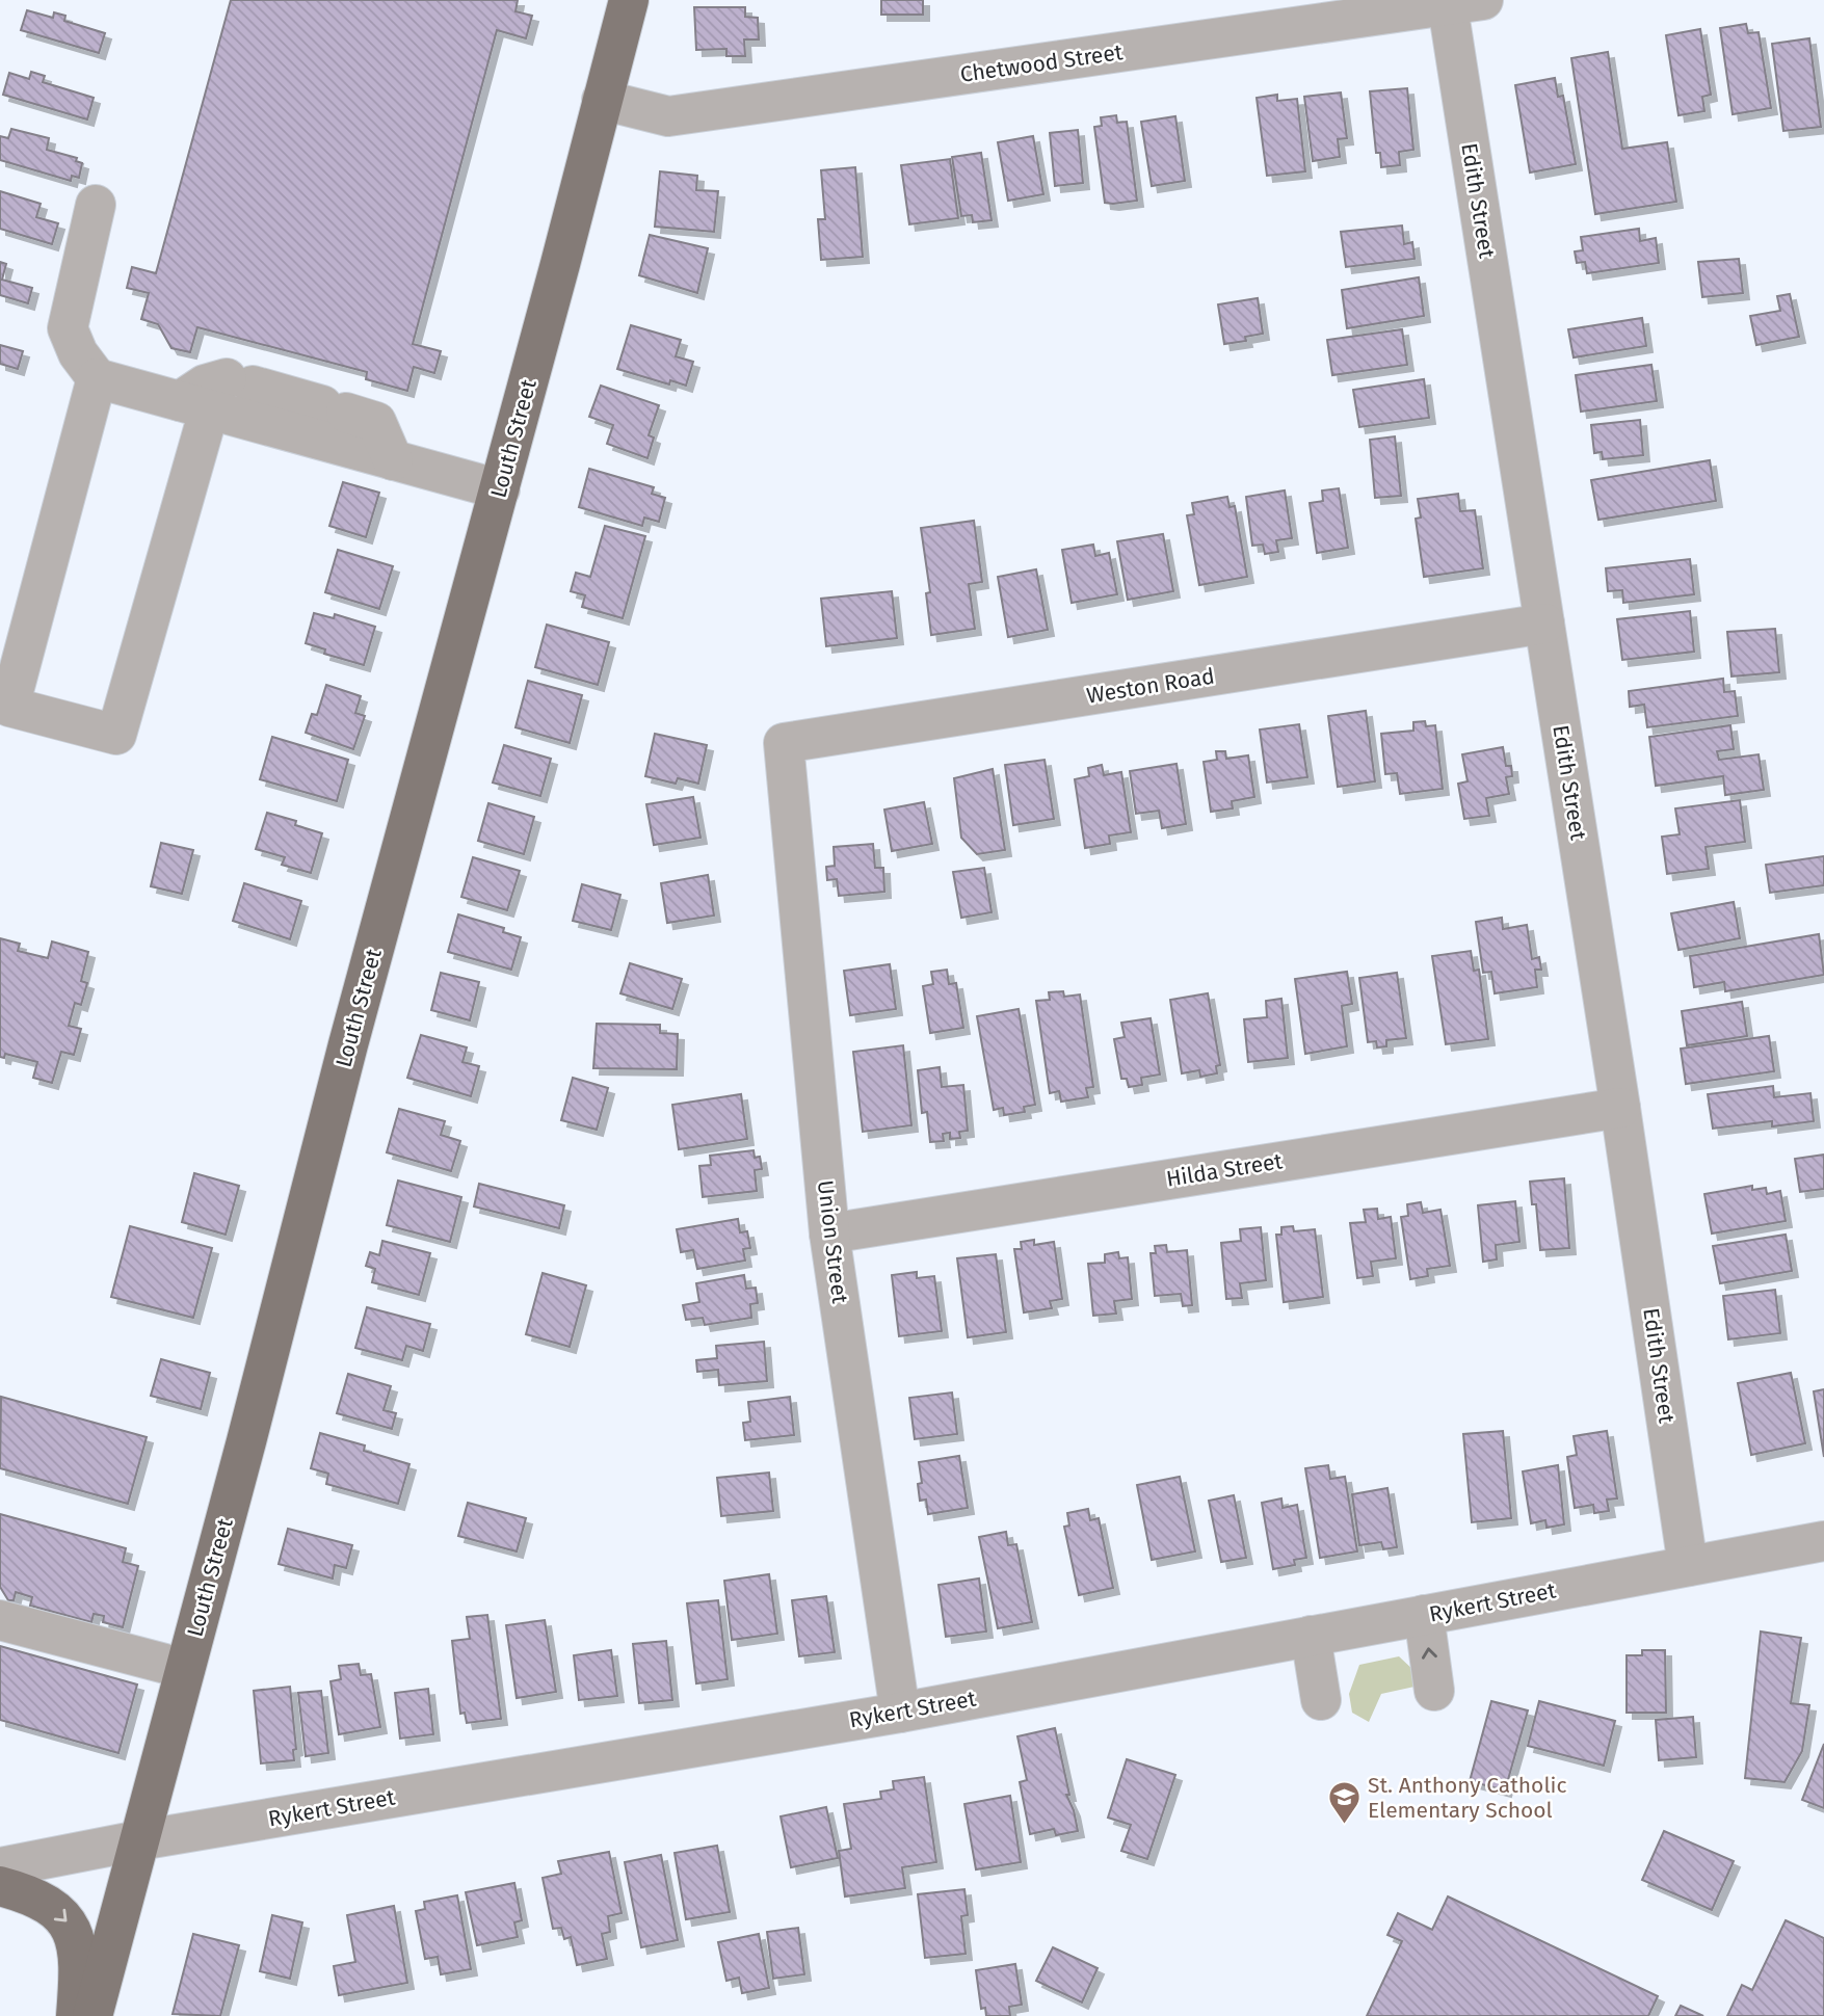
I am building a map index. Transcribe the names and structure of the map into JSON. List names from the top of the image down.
{
  "streets": {
    "main road": ["Louth Street"],
    "street": [
      "Chetwood Street",
      "Edith Street",
      "Weston Road",
      "Hilda Street",
      "Union Street",
      "Rykert Street"
    ]
  },
  "crossings": [
    ["Chetwood Street", "Edith Street"],
    ["Chetwood Street", "Louth Street"],
    ["Edith Street", "Weston Road"],
    ["Edith Street", "Hilda Street"],
    ["Edith Street", "Rykert Street"],
    ["Louth Street", "Rykert Street"],
    ["Weston Road", "Union Street"],
    ["Hilda Street", "Union Street"],
    ["Union Street", "Rykert Street"]
  ],
  "places": {
    "school or university": ["St. Anthony Catholic Elementary School"]
  }
}
